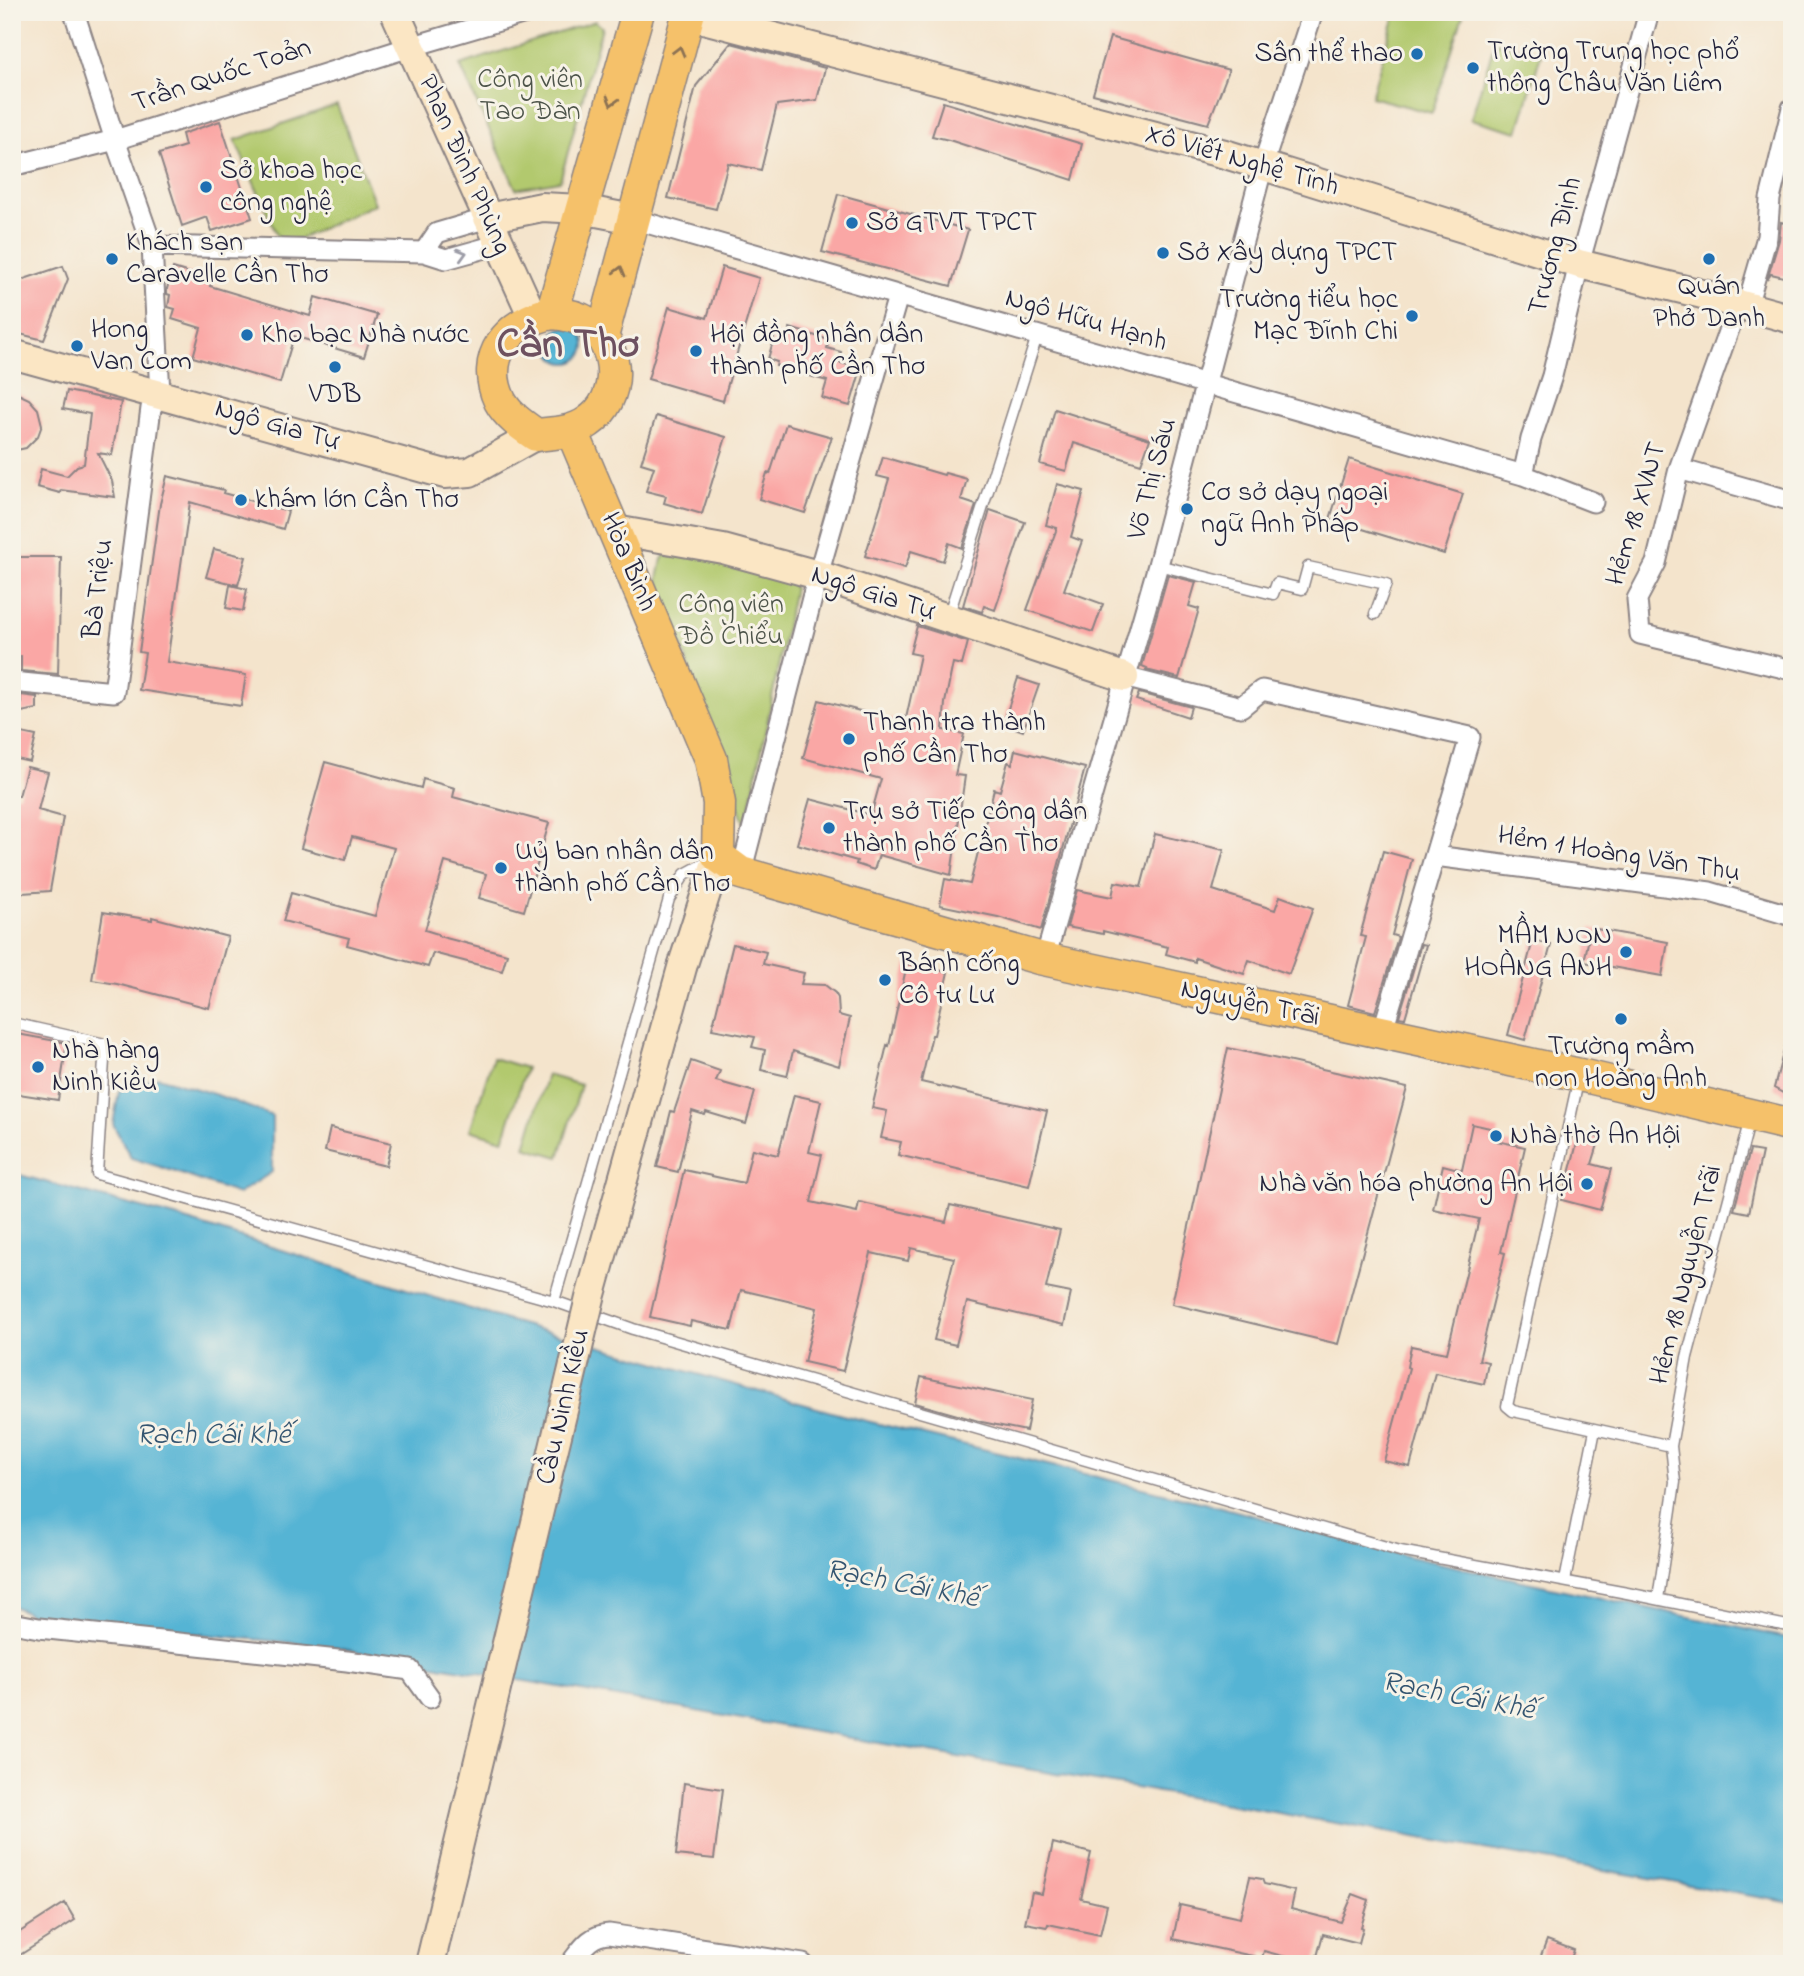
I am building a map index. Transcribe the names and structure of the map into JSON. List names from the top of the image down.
{
  "streets": {
    "main road": ["Hòa Bình", "Nguyễn Trãi"],
    "street": [
      "Trần Quốc Toản",
      "Xô Viết Nghệ Tĩnh",
      "Phan Đình Phùng",
      "Trương Định",
      "Ngô Hữu Hạnh",
      "Ngô Gia Tự",
      "Võ Thị Sáu",
      "Hẻm 18 XVNT",
      "Bà Triệu",
      "Hẻm 1 Hoàng Văn Thụ",
      "Cầu Ninh Kiều"
    ],
    "lane": ["Hẻm 18 Nguyễn Trãi"]
  },
  "crossings": [
    ["Trần Quốc Toản", "Phan Đình Phùng"],
    ["Xô Viết Nghệ Tĩnh", "Trương Định"],
    ["Xô Viết Nghệ Tĩnh", "Võ Thị Sáu"],
    ["Xô Viết Nghệ Tĩnh", "Hẻm 18 XVNT"],
    ["Phan Đình Phùng", "Ngô Gia Tự"],
    ["Phan Đình Phùng", "Hòa Bình"],
    ["Trương Định", "Ngô Hữu Hạnh"],
    ["Ngô Hữu Hạnh", "Võ Thị Sáu"],
    ["Ngô Gia Tự", "Võ Thị Sáu"],
    ["Ngô Gia Tự", "Hòa Bình"],
    ["Ngô Gia Tự", "Bà Triệu"],
    ["Võ Thị Sáu", "Nguyễn Trãi"],
    ["Hòa Bình", "Nguyễn Trãi"],
    ["Hòa Bình", "Cầu Ninh Kiều"],
    ["Nguyễn Trãi", "Hẻm 18 Nguyễn Trãi"],
    ["Nguyễn Trãi", "Cầu Ninh Kiều"]
  ],
  "districts": ["Cần Thơ"],
  "water": ["Rạch Cái Khế"],
  "parks": ["Công viên Tao Đàn", "Công viên Đồ Chiểu"],
  "places": [
    "Sân thể thao",
    "Trường Trung học phổ thông Châu Văn Liêm",
    "Sở khoa học công nghệ",
    "Sở GTVT TPCT",
    "Sở Xây dựng TPCT",
    "Khách sạn Caravelle Cần Thơ",
    "Quán Phở Danh",
    "Trường tiểu học Mạc Đĩnh Chi",
    "Kho bạc Nhà nước",
    "Hong Van Com",
    "Hội đồng nhân dân thành phố Cần Thơ",
    "VDB",
    "khám lớn Cần Thơ",
    "Cơ sở dạy ngoại ngữ Anh Pháp",
    "Thanh tra thành phố Cần Thơ",
    "Trụ sở Tiếp công dân thành phố Cần Thơ",
    "Uỷ ban nhân dân thành phố Cần Thơ",
    "MẦM NON HOÀNG ANH",
    "Bánh cống Cô tư Lư",
    "Trường mầm non Hoàng Anh",
    "Nhà hàng Ninh Kiều",
    "Nhà thờ An Hội",
    "Nhà văn hóa phường An Hội"
  ]
}
